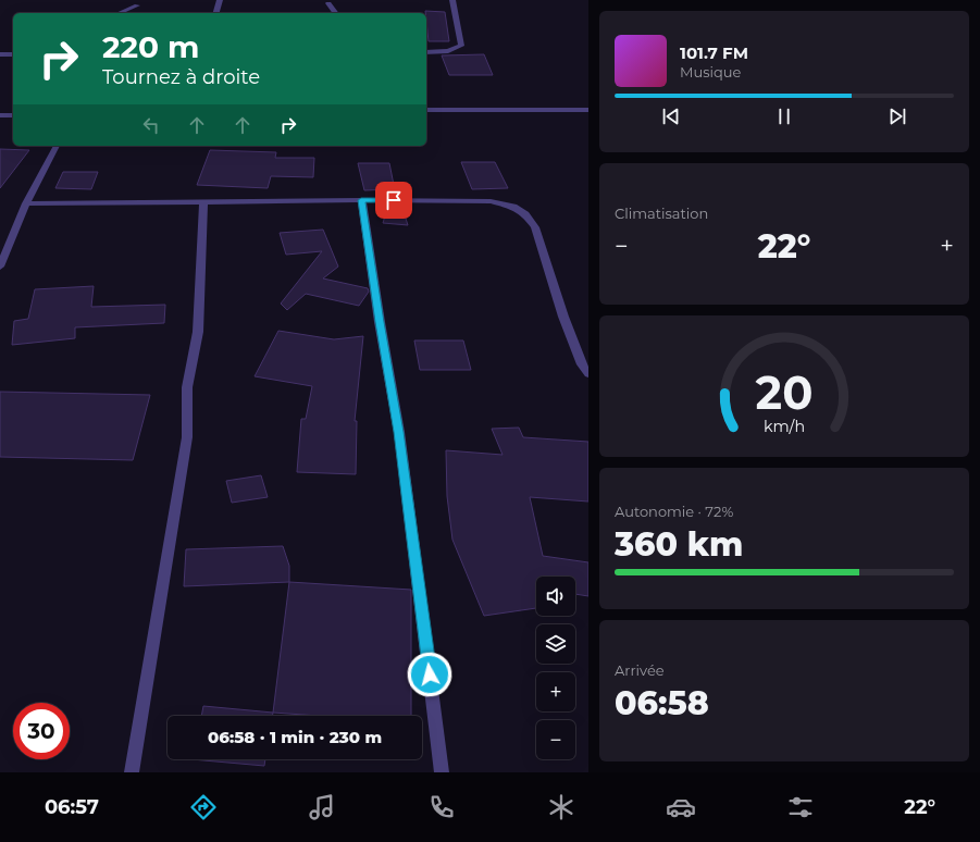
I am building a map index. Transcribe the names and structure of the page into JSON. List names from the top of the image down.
{
  "page": {
    "turn": ["220 m", "Tournez à droite"],
    "song": ["101.7 FM", "Musique"],
    "tile": [
      "Climatisation",
      ["Autonomie · 72%", "360 km"],
      ["Arrivée", "06:58"]
    ],
    "heat": ["−", "22°", "+"],
    "map_buttons": ["+", "−"],
    "limit": "30",
    "trip": "06:58 · 1 min · 230 m",
    "tabs": ["06:57", "22°"],
    "gauge": ["20", "km/h"]
  }
}
